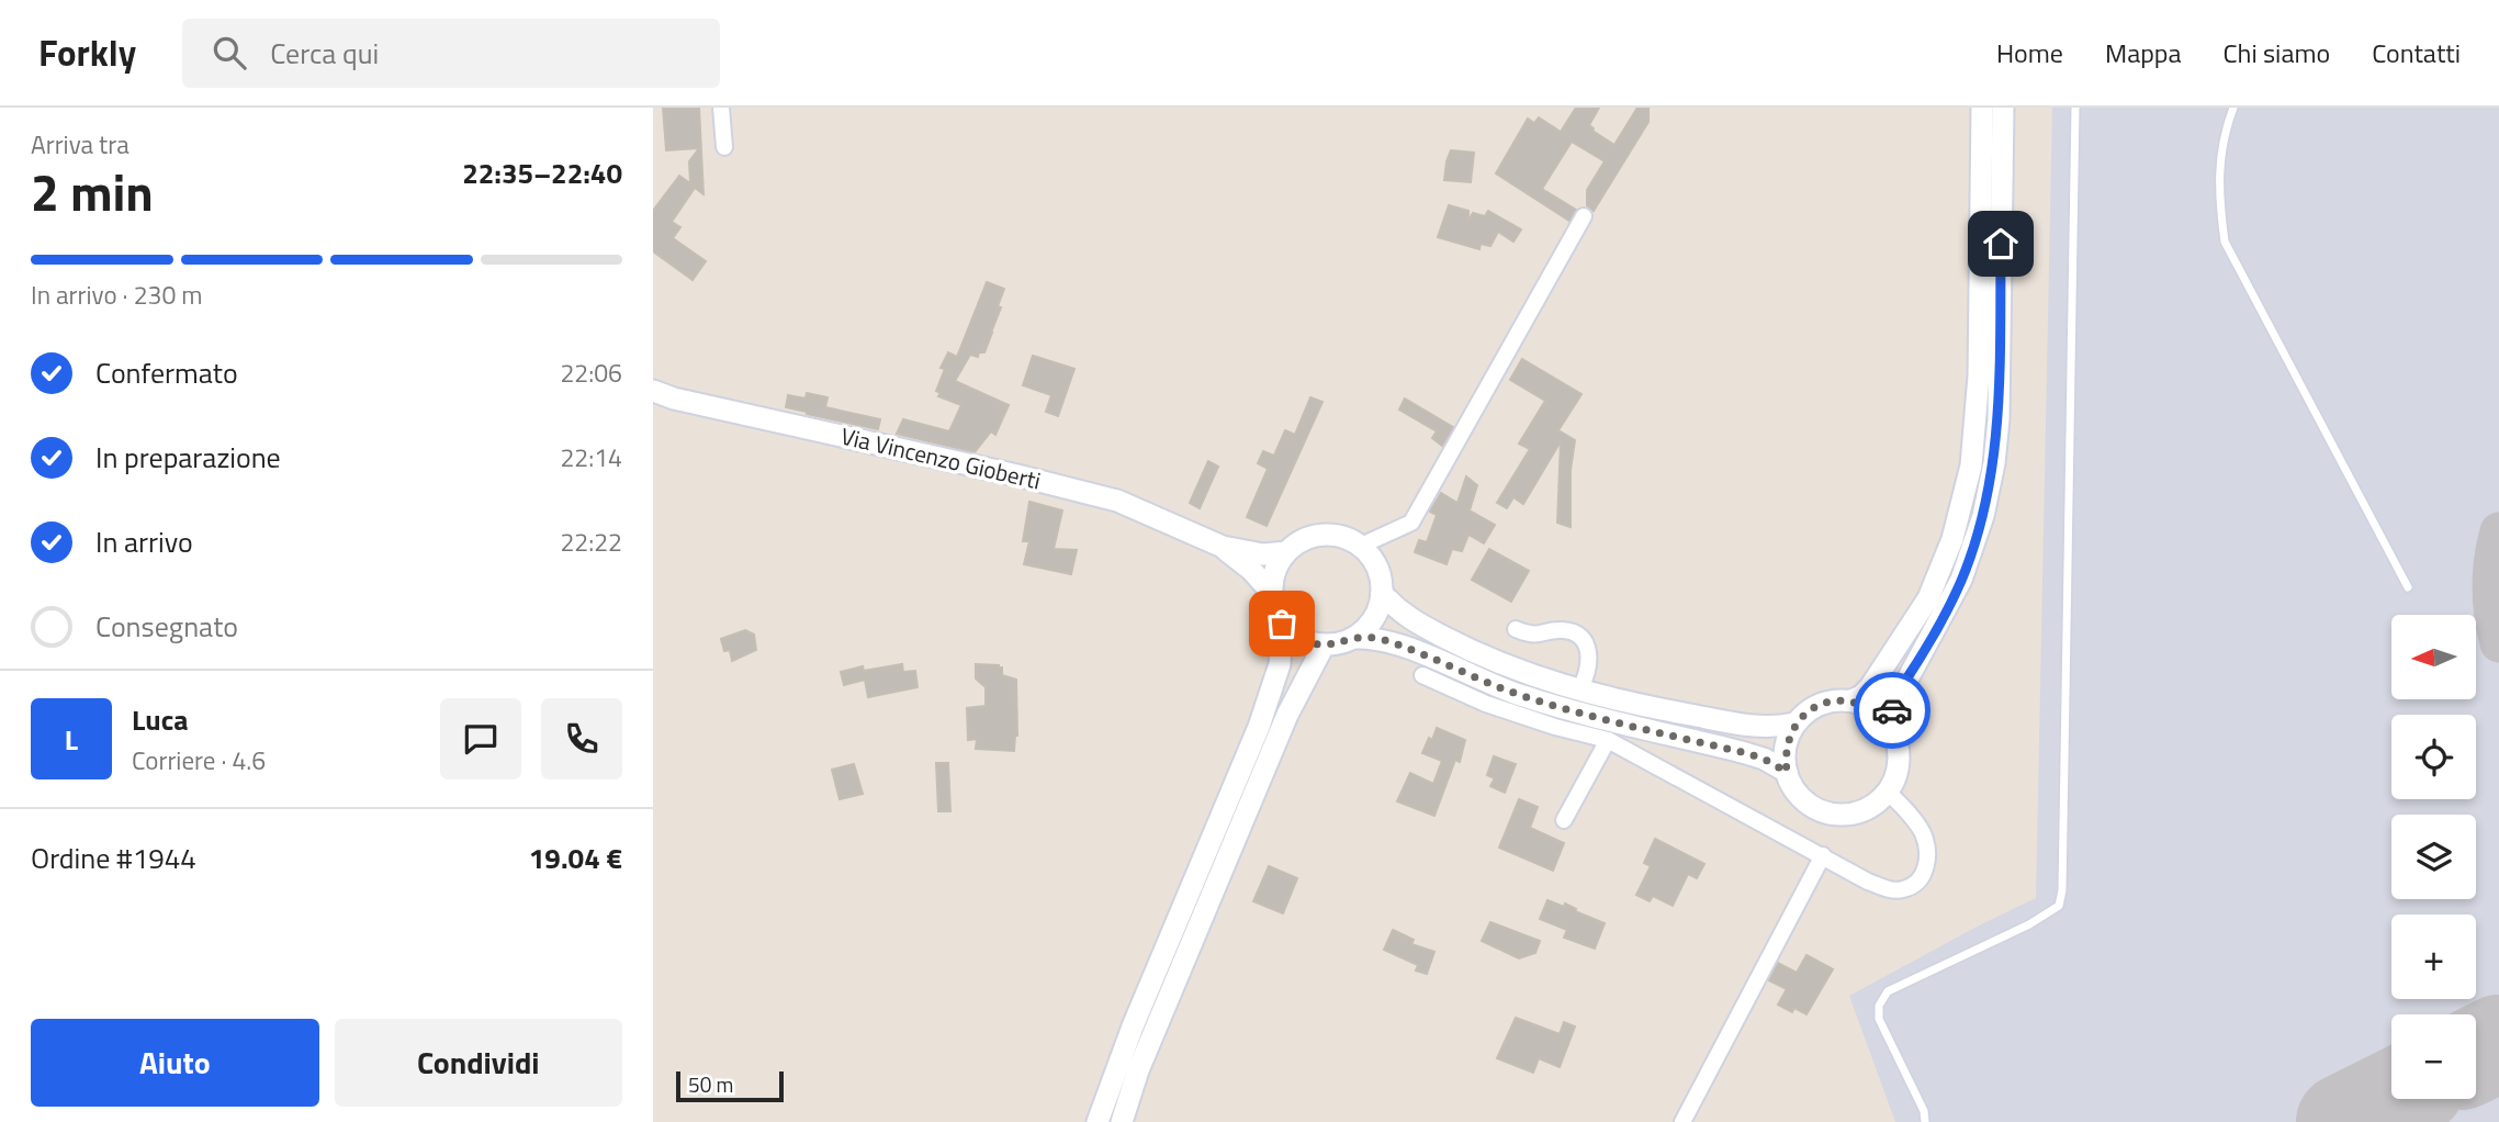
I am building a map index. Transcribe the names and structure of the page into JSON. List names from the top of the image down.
{
  "streets": {
    "main road": ["Via Vincenzo Gioberti"]
  },
  "scale_bar": "50 m",
  "north": "left",
  "page": {
    "header": "Forkly",
    "search": "Cerca qui",
    "nav": [
      "Home",
      "Mappa",
      "Chi siamo",
      "Contatti"
    ],
    "heading": ["2 min", "Arriva tra", "22:35–22:40"],
    "panel": [
      "Luca",
      "Corriere · 4.6",
      "Ordine #1944",
      "19.04 €"
    ],
    "bar": "In arrivo · 230 m",
    "list": [
      ["Confermato", "22:06"],
      ["In preparazione", "22:14"],
      ["In arrivo", "22:22"],
      "Consegnato"
    ],
    "map_buttons": ["+", "−"],
    "round": "L",
    "buttons": ["Aiuto", "Condividi"],
    "scale": "50 m"
  }
}
